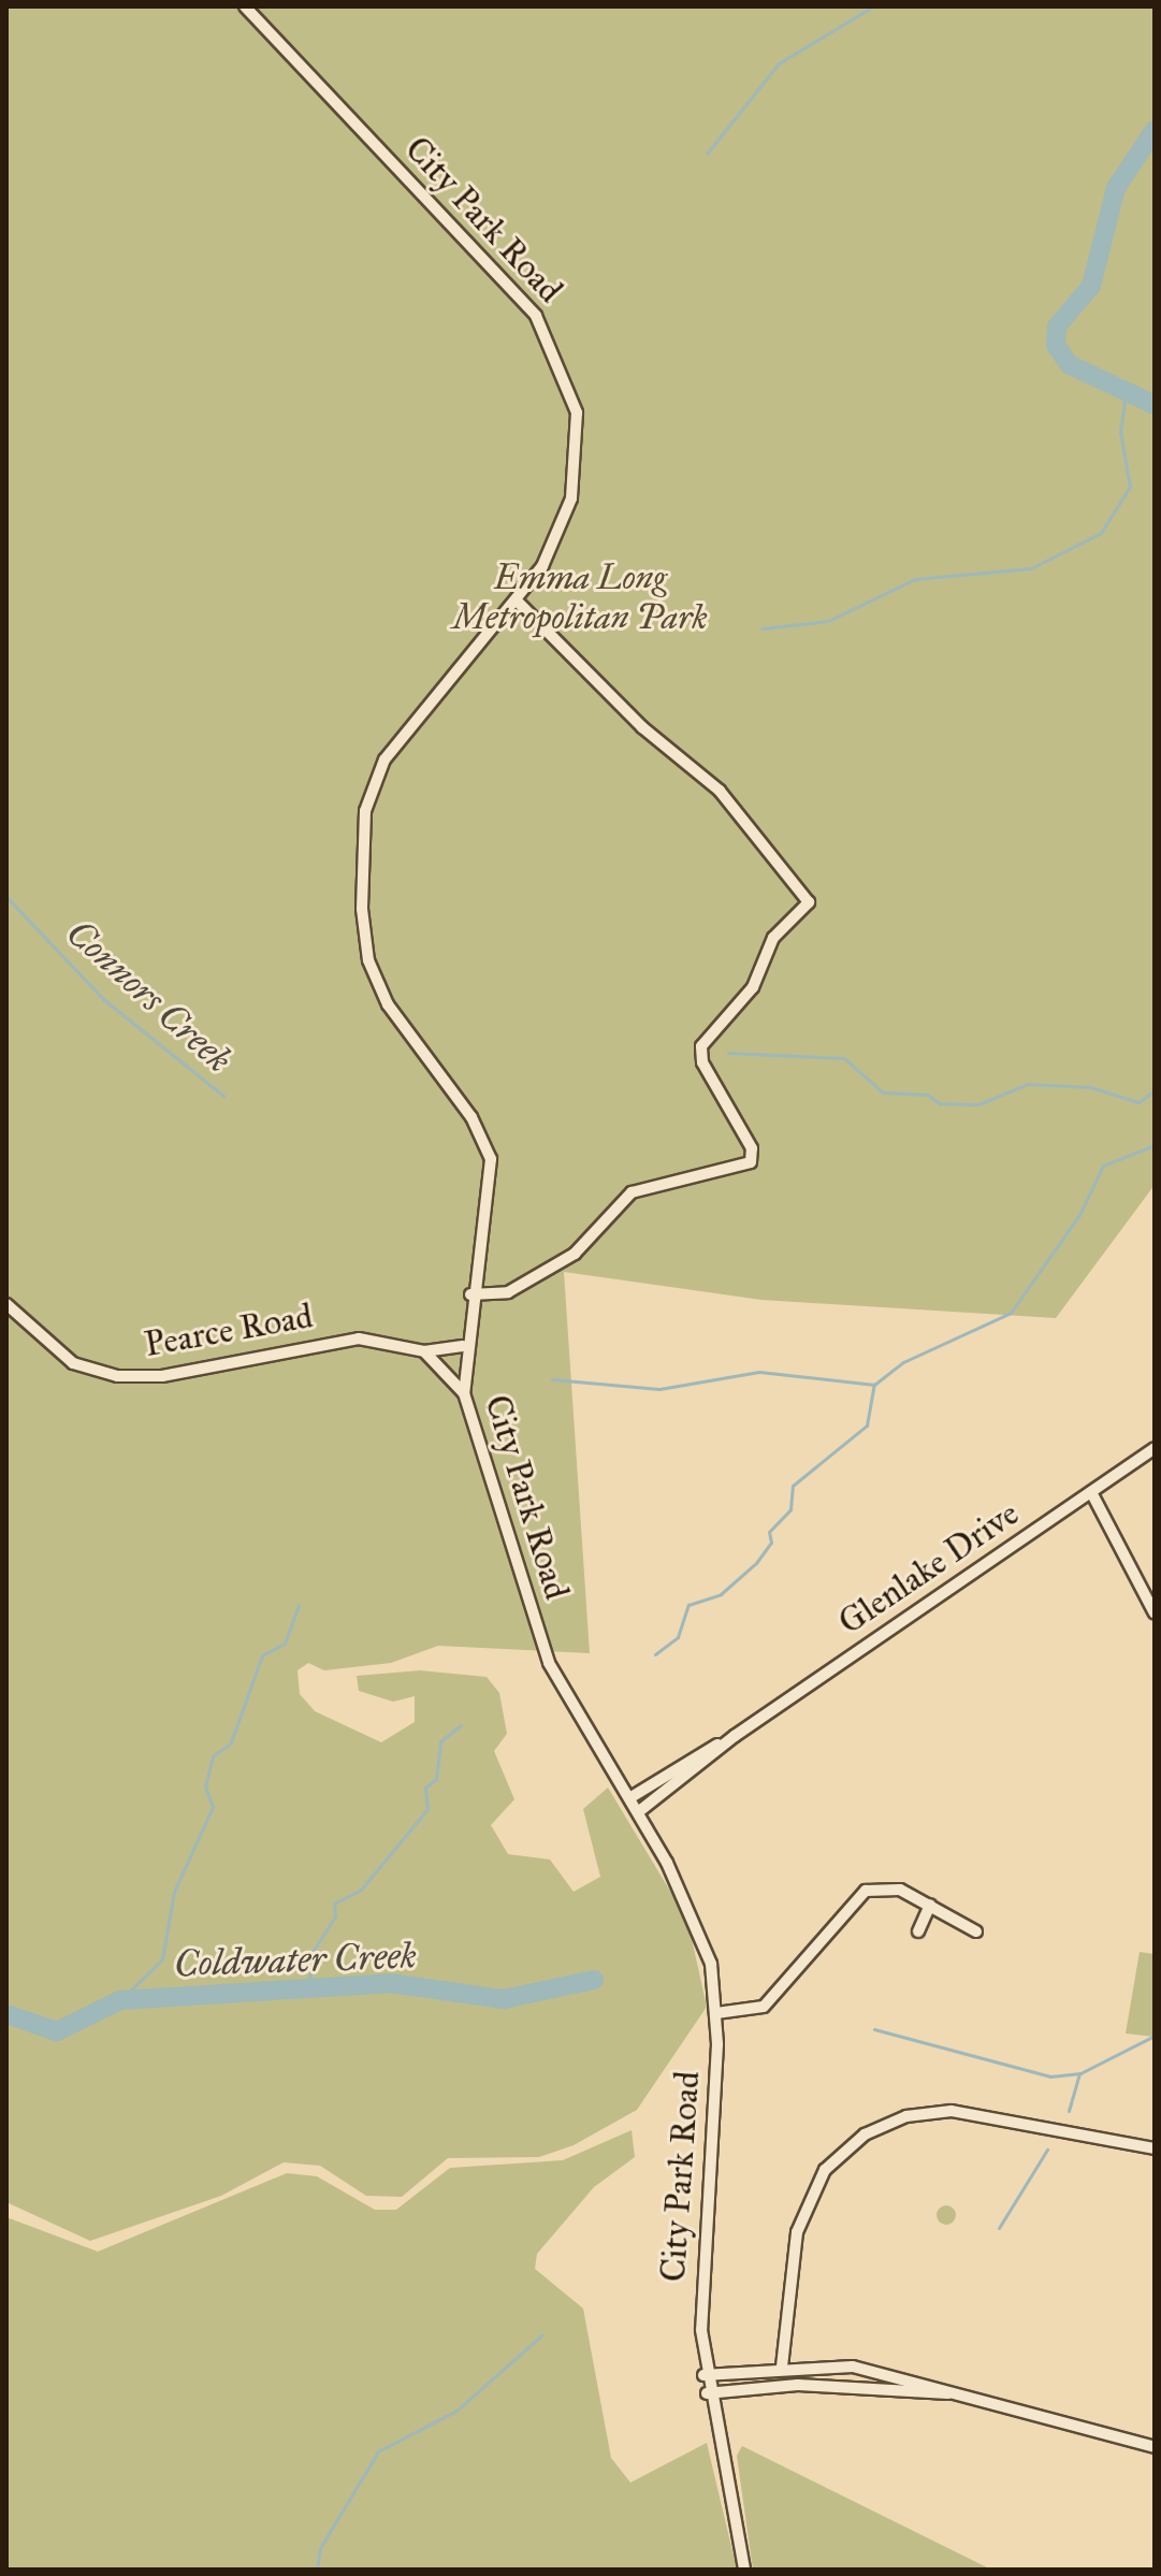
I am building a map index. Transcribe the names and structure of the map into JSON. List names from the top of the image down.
{
  "streets": {
    "street": ["City Park Road", "Pearce Road", "Glenlake Drive"]
  },
  "crossings": [
    ["City Park Road", "Pearce Road"],
    ["City Park Road", "Glenlake Drive"]
  ],
  "water": ["Connors Creek", "Coldwater Creek"],
  "parks": ["Emma Long Metropolitan Park"]
}
